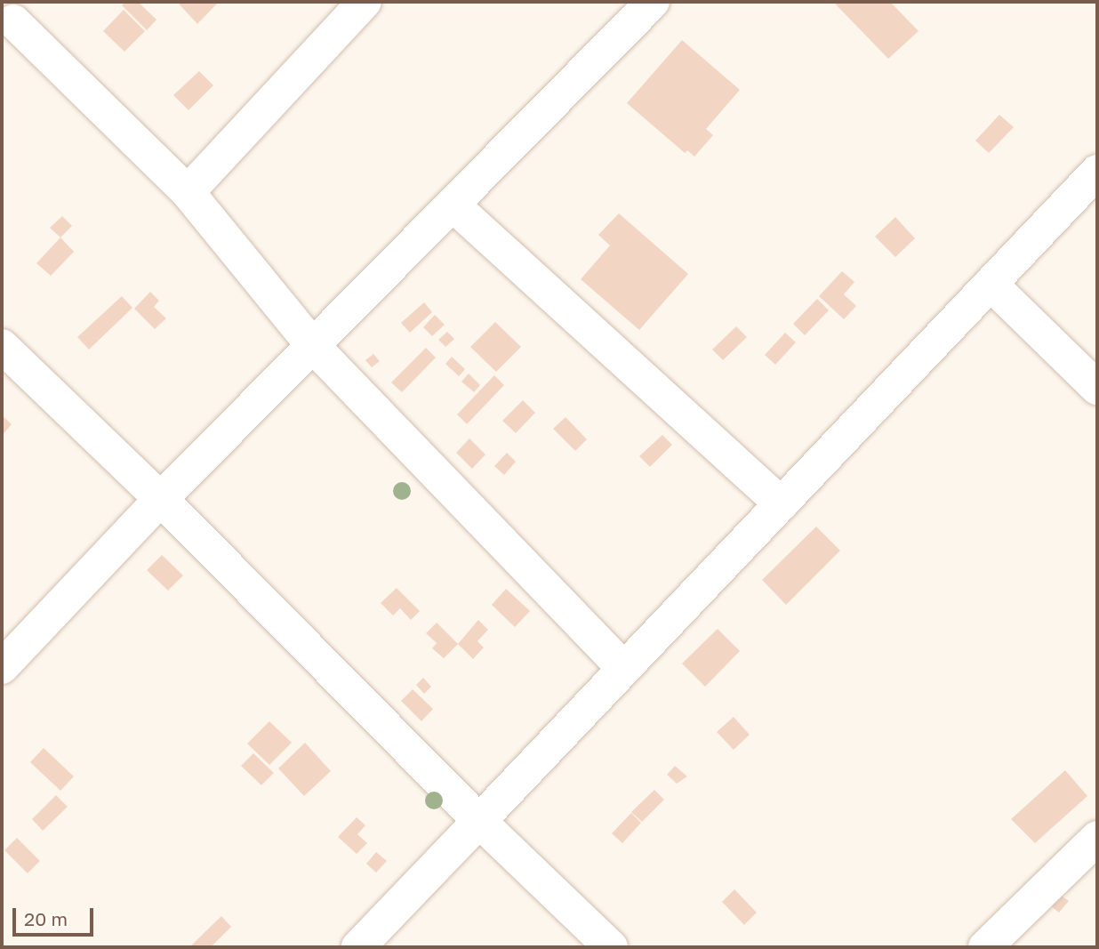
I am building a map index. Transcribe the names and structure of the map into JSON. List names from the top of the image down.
{
  "scale_bar": "20 m"
}
